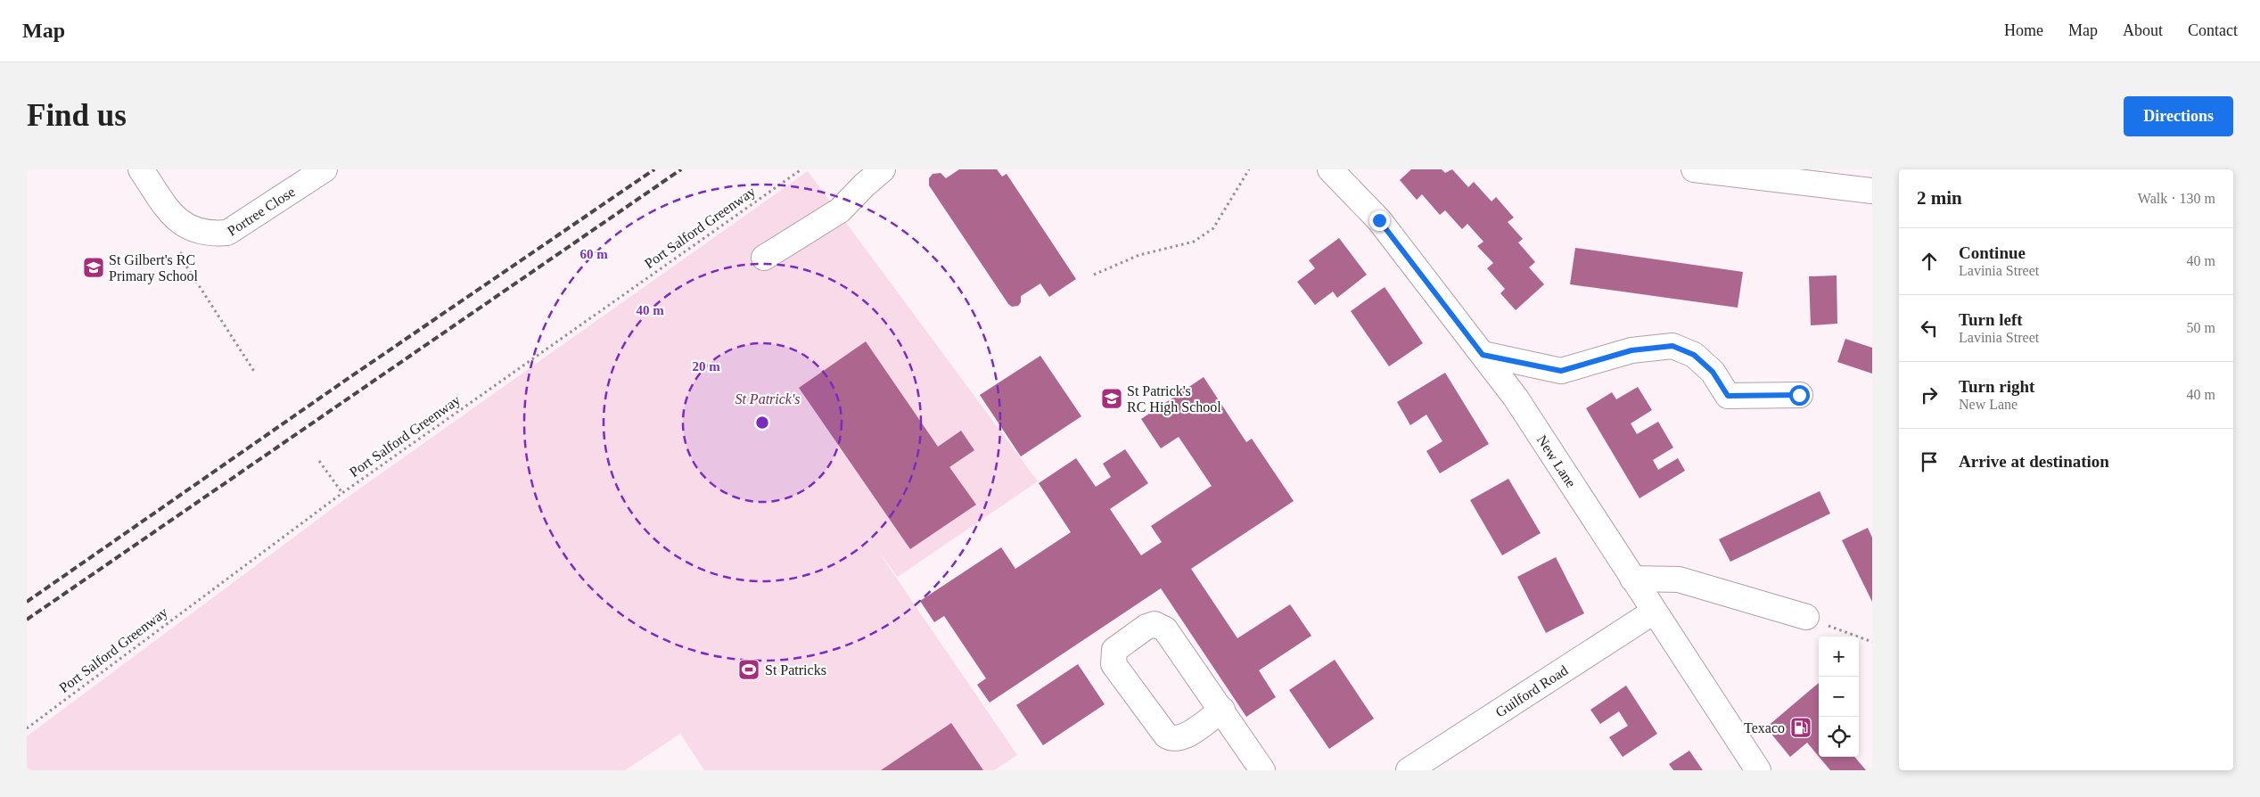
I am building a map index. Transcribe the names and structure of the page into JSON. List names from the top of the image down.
{
  "streets": {
    "street": ["Portree Close", "New Lane", "Guilford Road"],
    "path": ["Port Salford Greenway"]
  },
  "crossings": [
    ["New Lane", "Guilford Road"]
  ],
  "parks": ["St Patrick's"],
  "places": {
    "school or university": ["St Gilbert's RC Primary School", "St Patrick's RC High School"],
    "sports": ["St Patricks"],
    "fuel station": ["Texaco"]
  },
  "page": {
    "header": "Map",
    "nav": [
      "Home",
      "Map",
      "About",
      "Contact"
    ],
    "buttons": "Directions",
    "title": "Find us",
    "heading": ["2 min", "Walk · 130 m"],
    "list": [
      ["Continue", "Lavinia Street", "40 m"],
      ["Turn left", "Lavinia Street", "50 m"],
      ["Turn right", "New Lane", "40 m"],
      "Arrive at destination"
    ],
    "map_buttons": ["+", "−"]
  },
  "rings": ["60 m", "40 m", "20 m"]
}
